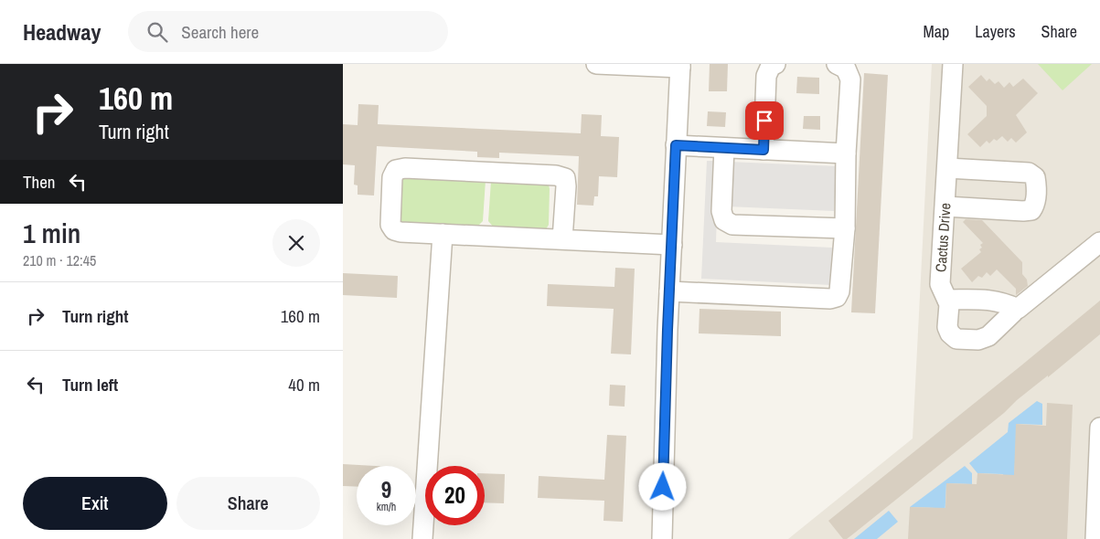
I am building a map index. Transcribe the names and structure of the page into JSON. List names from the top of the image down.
{
  "streets": {
    "street": ["Cactus Drive"]
  },
  "page": {
    "header": "Headway",
    "search": "Search here",
    "nav": ["Map", "Layers", "Share"],
    "turn": ["160 m", "Turn right"],
    "then": "Then",
    "heading": ["1 min", "210 m · 12:45"],
    "list": [
      {
        "name": "Turn right",
        "value": "160 m"
      },
      {
        "name": "Turn left",
        "value": "40 m"
      }
    ],
    "speed": "9 km/h",
    "limit": "20",
    "buttons": ["Exit", "Share"]
  }
}
